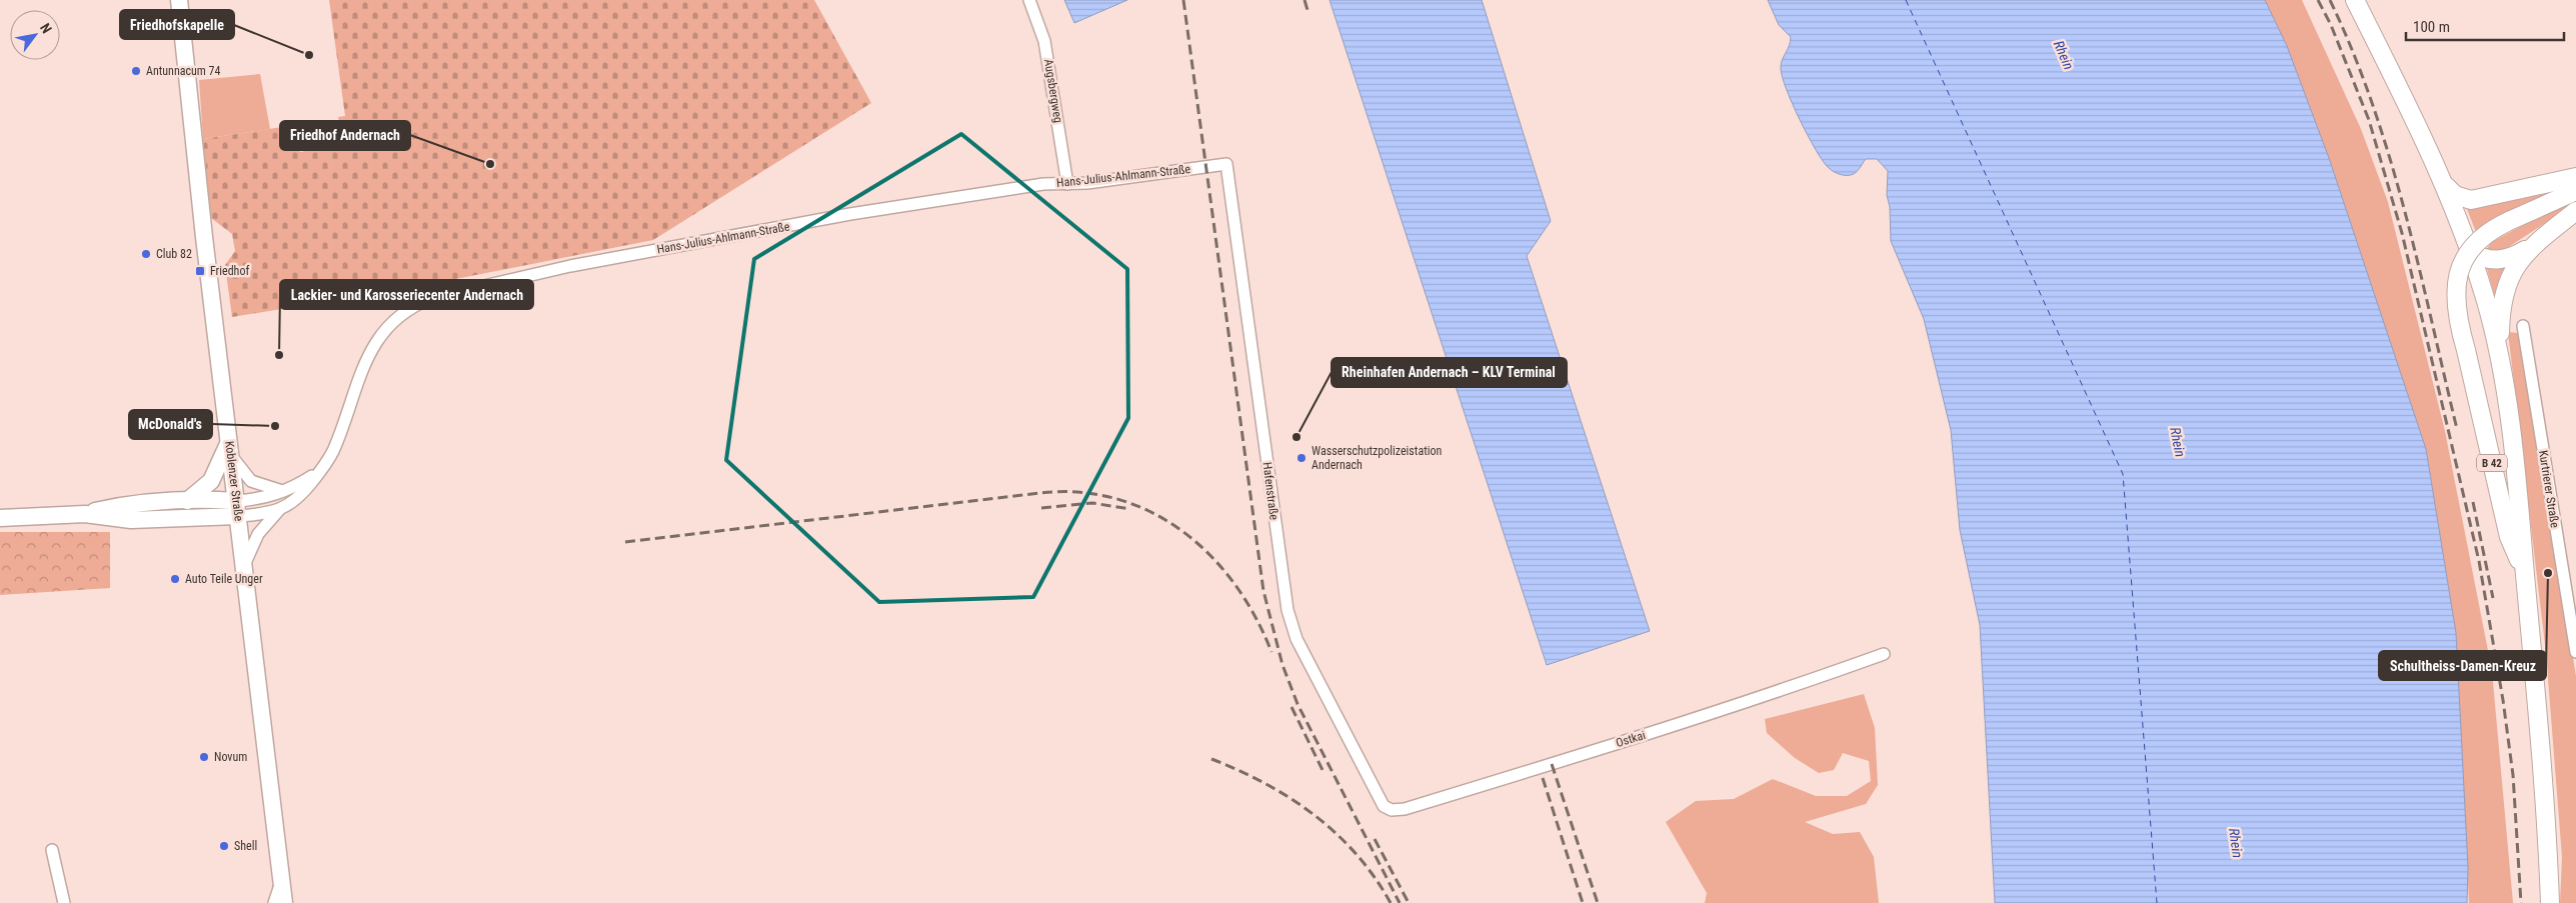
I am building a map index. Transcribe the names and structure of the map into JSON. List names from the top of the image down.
{
  "streets": {
    "main road": ["B 42"],
    "street": [
      "Augsbergweg",
      "Hans-Julius-Ahlmann-Straße",
      "Koblenzer Straße",
      "Kurtrierer Straße",
      "Hafenstraße",
      "Ostkai"
    ]
  },
  "crossings": [
    ["Augsbergweg", "Hans-Julius-Ahlmann-Straße"],
    ["Hans-Julius-Ahlmann-Straße", "Koblenzer Straße"],
    ["Hans-Julius-Ahlmann-Straße", "Hafenstraße"],
    ["Hafenstraße", "Ostkai"]
  ],
  "water": ["Rhein"],
  "places": {
    "other": [
      "Friedhofskapelle",
      "Antunnacum 74",
      "Friedhof Andernach",
      "Club 82",
      "Lackier- und Karosseriecenter Andernach",
      "McDonald's",
      "Rheinhafen Andernach – KLV Terminal",
      "Wasserschutzpolizeistation Andernach",
      "Schultheiss-Damen-Kreuz",
      "Auto Teile Unger",
      "Novum",
      "Shell"
    ],
    "transit": ["Friedhof"]
  },
  "scale_bar": "100 m",
  "north": "top right"
}
